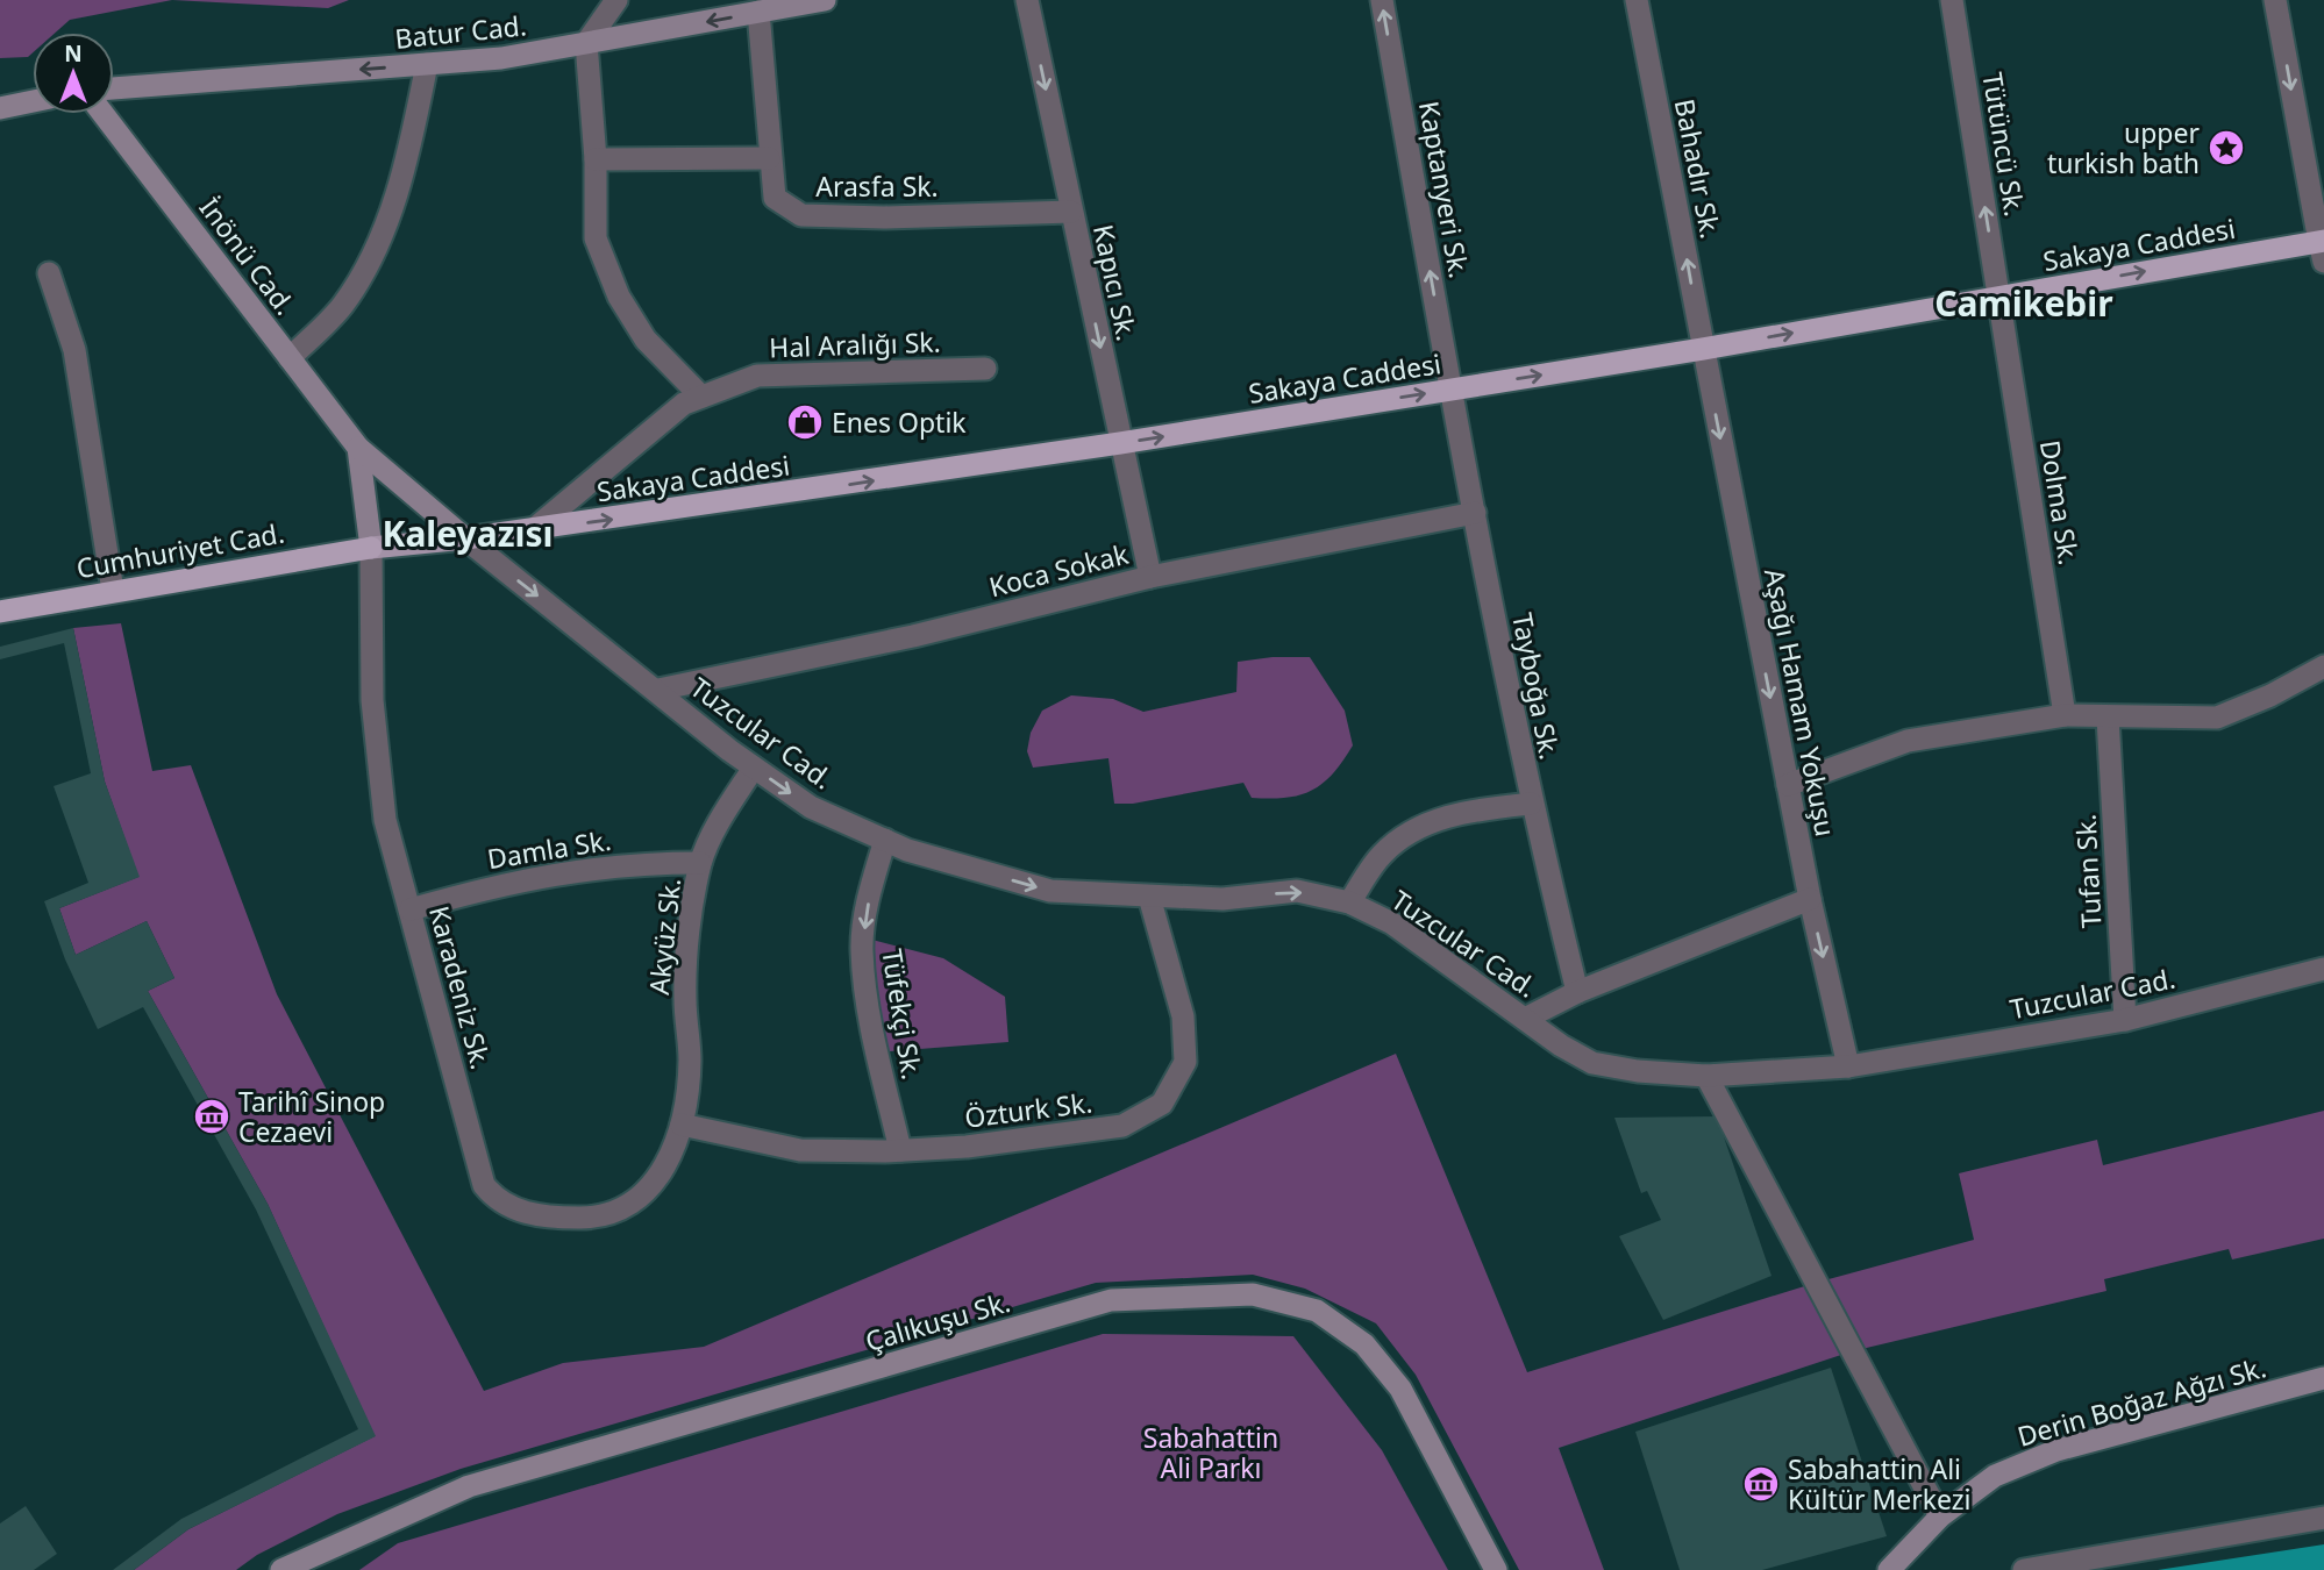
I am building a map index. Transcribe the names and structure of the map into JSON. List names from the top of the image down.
{
  "streets": {
    "highway": ["Sakaya Caddesi", "Cumhuriyet Cad."],
    "main road": [
      "Batur Cad.",
      "İnönü Cad.",
      "Çalıkuşu Sk.",
      "Derin Boğaz Ağzı Sk."
    ],
    "street": [
      "Tütüncü Sk.",
      "Bahadır Sk.",
      "Arasfa Sk.",
      "Kaptanyeri Sk.",
      "Kapıcı Sk.",
      "Hal Aralığı Sk.",
      "Dolma Sk.",
      "Koca Sokak",
      "Tayboğa Sk.",
      "Aşağı Hamam Yokuşu",
      "Tuzcular Cad.",
      "Damla Sk.",
      "Tufan Sk.",
      "Akyüz Sk.",
      "Karadeniz Sk.",
      "Tüfekçi Sk.",
      "Özturk Sk."
    ]
  },
  "crossings": [
    ["Batur Cad.", "Arasfa Sk."],
    ["Tütüncü Sk.", "Sakaya Caddesi"],
    ["Tütüncü Sk.", "Dolma Sk."],
    ["Bahadır Sk.", "Sakaya Caddesi"],
    ["Bahadır Sk.", "Aşağı Hamam Yokuşu"],
    ["Arasfa Sk.", "Kapıcı Sk."],
    ["Kaptanyeri Sk.", "Sakaya Caddesi"],
    ["Kaptanyeri Sk.", "Tayboğa Sk."],
    ["Sakaya Caddesi", "İnönü Cad."],
    ["Sakaya Caddesi", "Kapıcı Sk."],
    ["Sakaya Caddesi", "Hal Aralığı Sk."],
    ["Sakaya Caddesi", "Dolma Sk."],
    ["Sakaya Caddesi", "Cumhuriyet Cad."],
    ["Sakaya Caddesi", "Tayboğa Sk."],
    ["Sakaya Caddesi", "Aşağı Hamam Yokuşu"],
    ["Sakaya Caddesi", "Tuzcular Cad."],
    ["Sakaya Caddesi", "Karadeniz Sk."],
    ["İnönü Cad.", "Tuzcular Cad."],
    ["Kapıcı Sk.", "Koca Sokak"],
    ["Cumhuriyet Cad.", "Karadeniz Sk."],
    ["Koca Sokak", "Tayboğa Sk."],
    ["Koca Sokak", "Tuzcular Cad."],
    ["Aşağı Hamam Yokuşu", "Tuzcular Cad."],
    ["Tuzcular Cad.", "Tufan Sk."],
    ["Tuzcular Cad.", "Akyüz Sk."],
    ["Tuzcular Cad.", "Tüfekçi Sk."],
    ["Tuzcular Cad.", "Özturk Sk."],
    ["Damla Sk.", "Akyüz Sk."],
    ["Damla Sk.", "Karadeniz Sk."],
    ["Akyüz Sk.", "Karadeniz Sk."],
    ["Akyüz Sk.", "Özturk Sk."],
    ["Karadeniz Sk.", "Özturk Sk."],
    ["Tüfekçi Sk.", "Özturk Sk."]
  ],
  "one_way": [
    "Batur Cad.",
    "Tütüncü Sk.",
    "Bahadır Sk.",
    "Kaptanyeri Sk.",
    "Sakaya Caddesi",
    "Kapıcı Sk.",
    "Aşağı Hamam Yokuşu",
    "Tuzcular Cad.",
    "Tüfekçi Sk."
  ],
  "districts": ["Camikebir", "Kaleyazısı"],
  "parks": ["Sabahattin Ali Parkı"],
  "places": {
    "place": ["upper turkish bath"],
    "shop": ["Enes Optik"],
    "museum": ["Tarihî Sinop Cezaevi", "Sabahattin Ali Kültür Merkezi"]
  },
  "north": "top"
}
